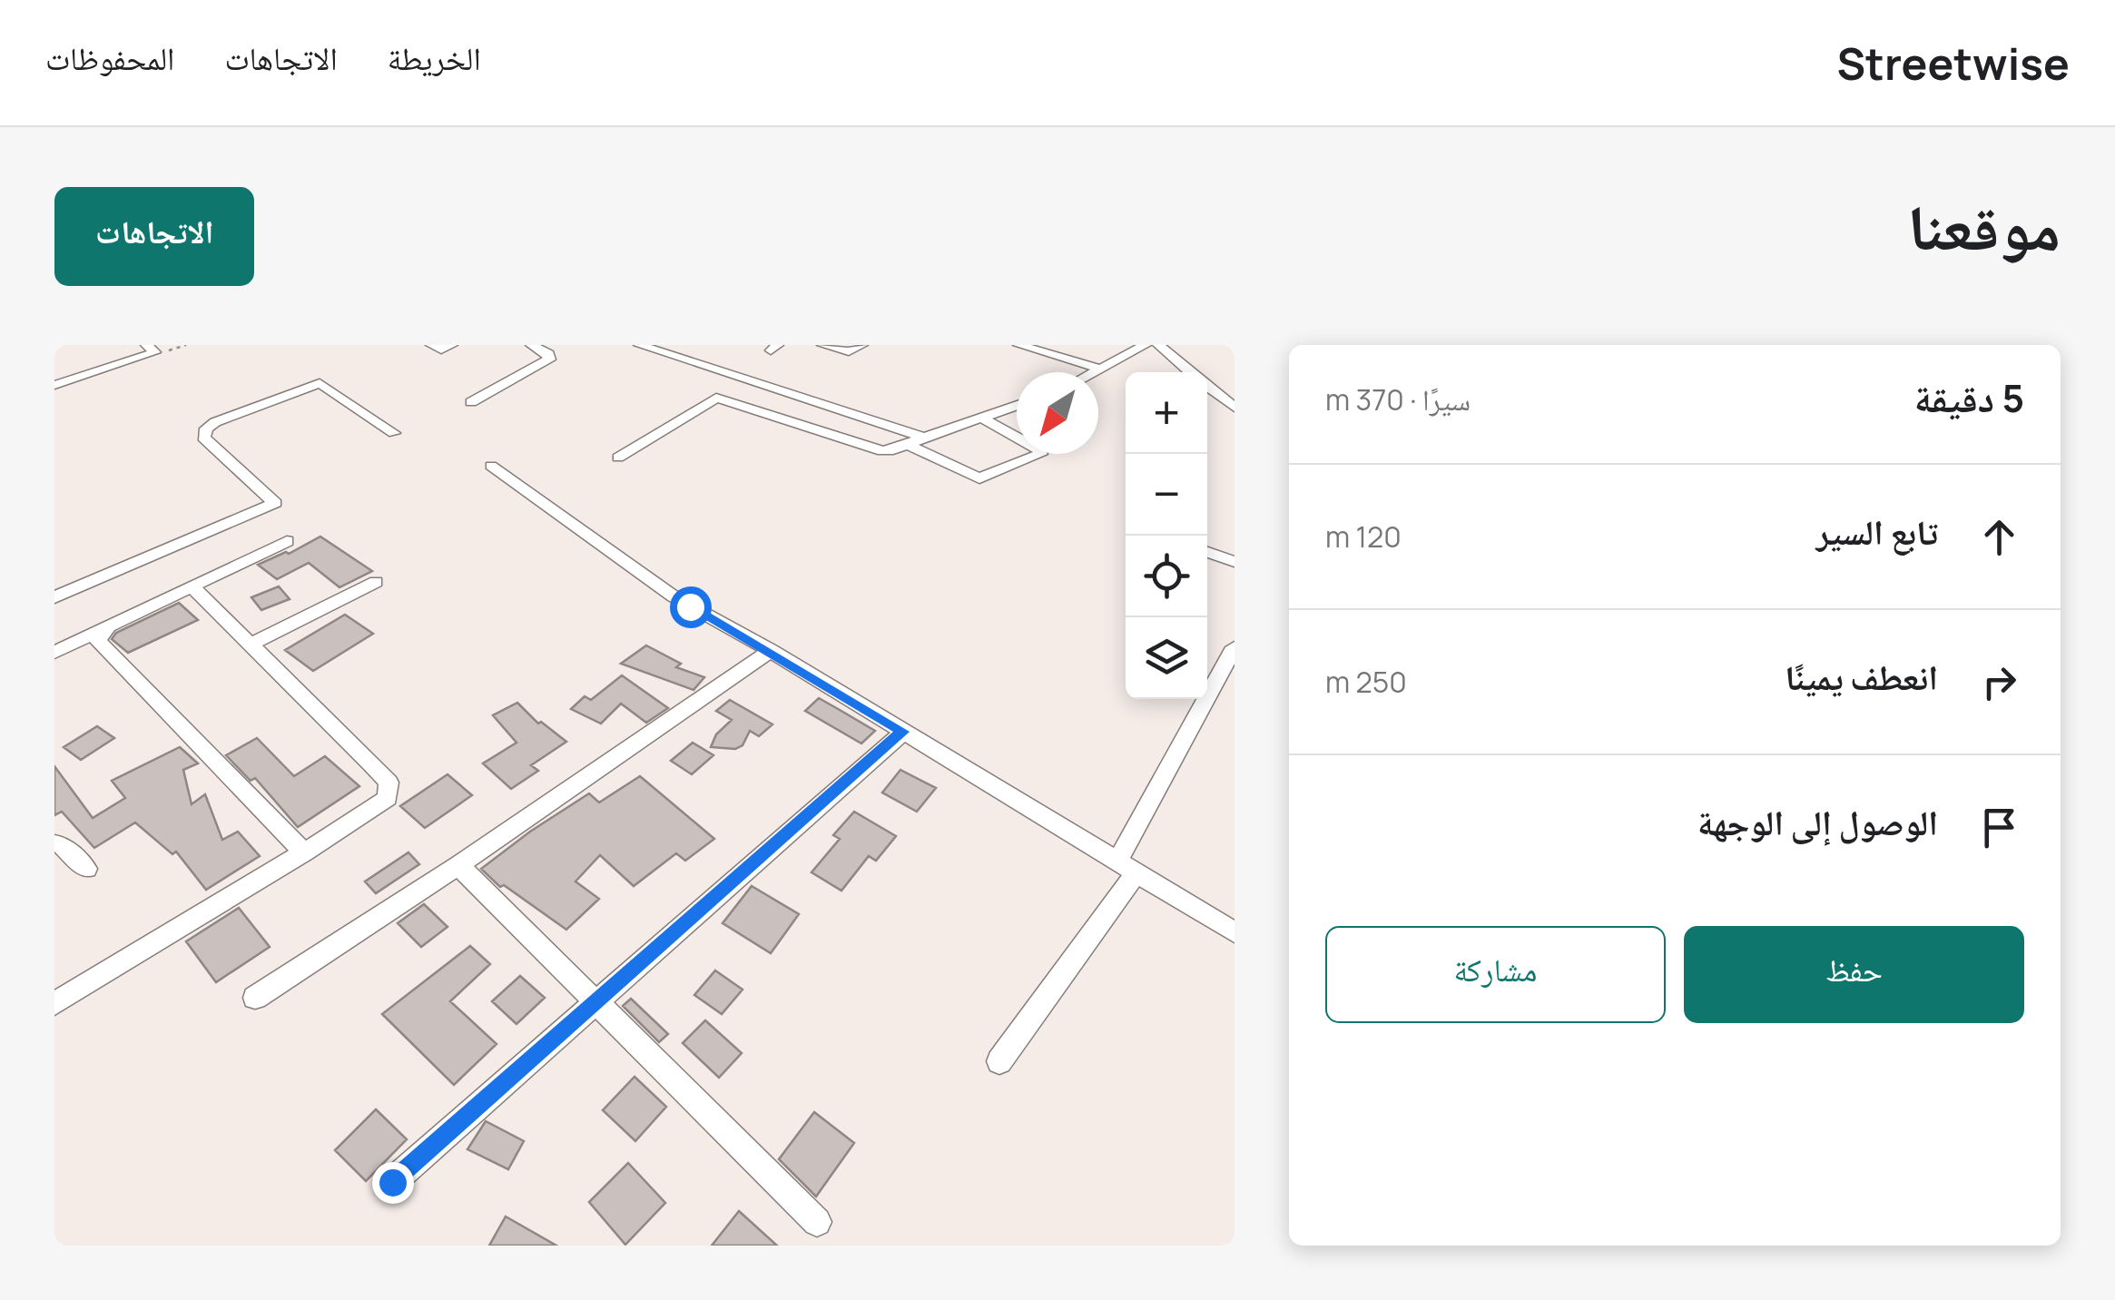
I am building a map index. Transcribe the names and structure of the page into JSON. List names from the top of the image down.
{
  "north": "bottom left",
  "page": {
    "header": "Streetwise",
    "nav": ["الخريطة", "الاتجاهات", "المحفوظات"],
    "title": "موقعنا",
    "buttons": [
      "الاتجاهات",
      ["حفظ", "مشاركة"]
    ],
    "heading": ["5 دقيقة", "سيرًا · 370 m"],
    "map_buttons": ["+", "−"],
    "list": [
      ["تابع السير", "120 m"],
      ["انعطف يمينًا", "250 m"],
      "الوصول إلى الوجهة"
    ]
  }
}
